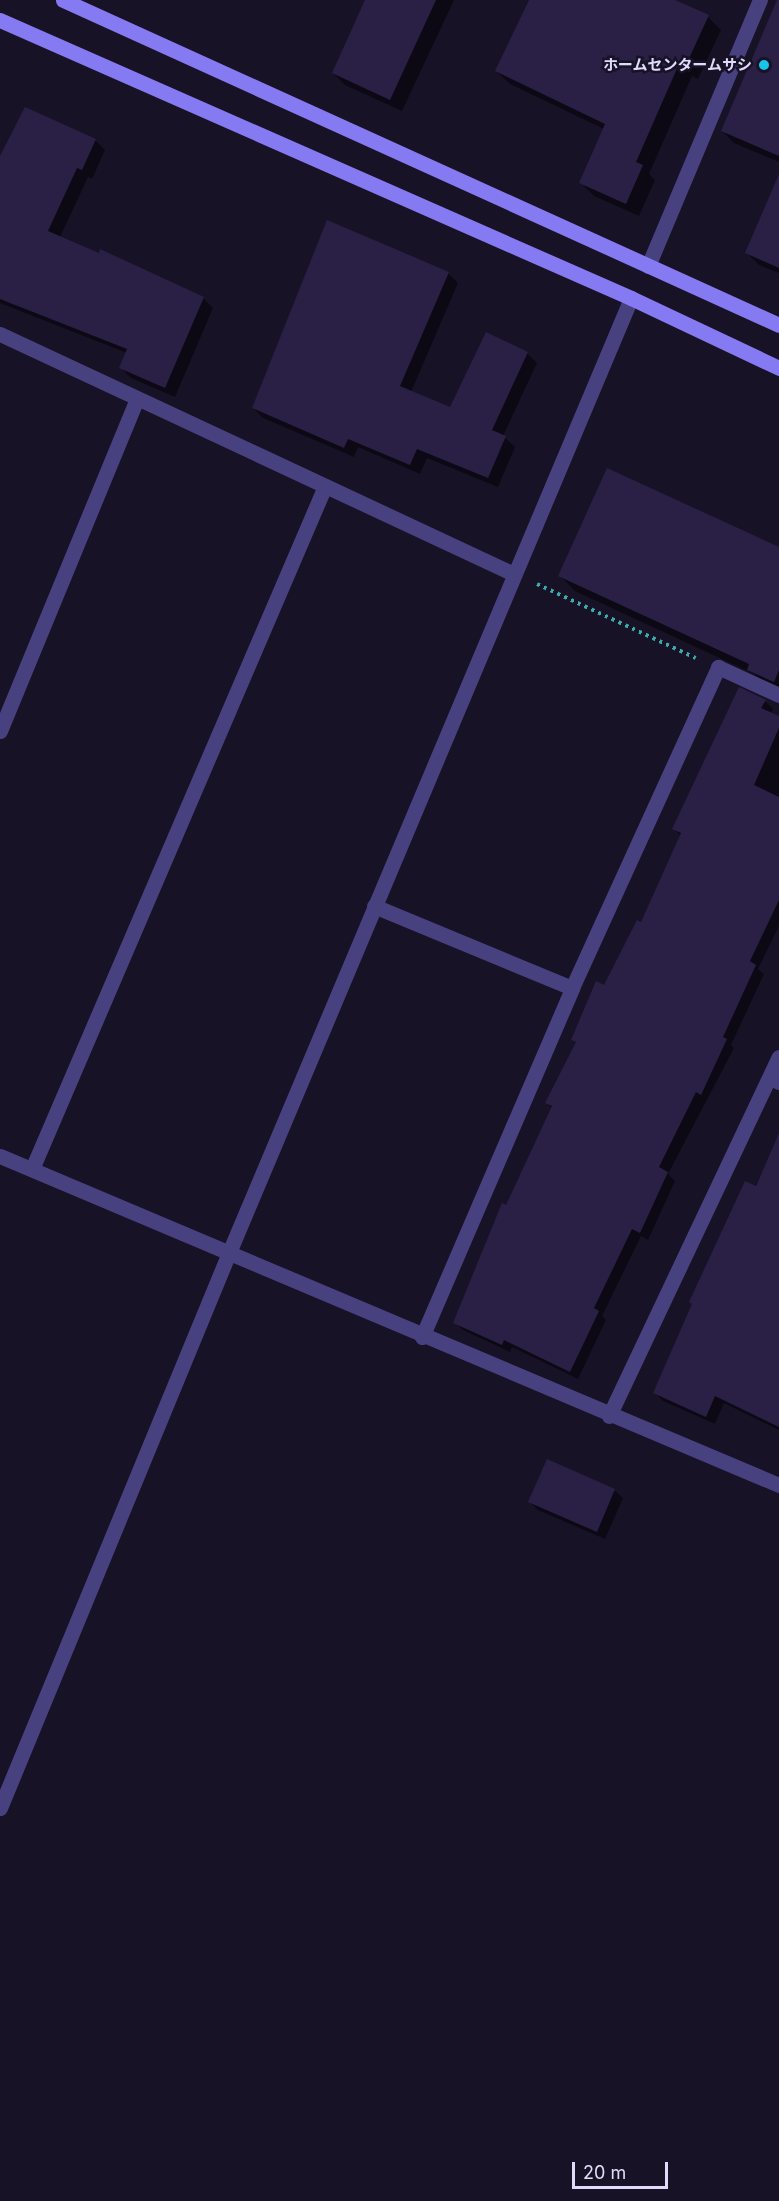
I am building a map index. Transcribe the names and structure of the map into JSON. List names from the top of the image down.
{
  "places": ["ホームセンタームサシ"],
  "scale_bar": "20 m"
}
